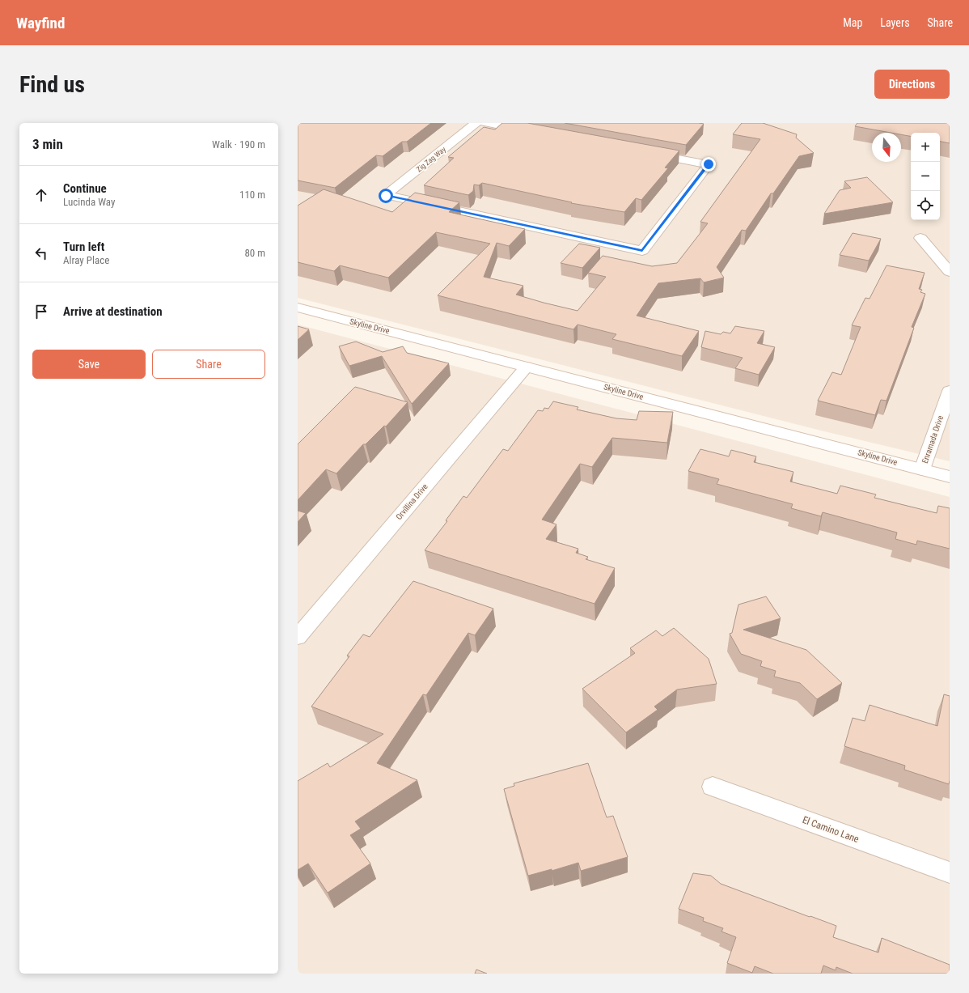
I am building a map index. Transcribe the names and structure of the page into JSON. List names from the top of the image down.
{
  "streets": {
    "street": [
      "Zig Zag Way",
      "Skyline Drive",
      "Enramada Drive",
      "Orvillina Drive",
      "El Camino Lane"
    ]
  },
  "crossings": [
    ["Skyline Drive", "Enramada Drive"],
    ["Skyline Drive", "Orvillina Drive"]
  ],
  "north": "bottom",
  "page": {
    "header": "Wayfind",
    "nav": ["Map", "Layers", "Share"],
    "buttons": [
      "Directions",
      ["Save", "Share"]
    ],
    "title": "Find us",
    "heading": ["3 min", "Walk · 190 m"],
    "map_buttons": ["+", "−"],
    "list": [
      ["Continue", "Lucinda Way", "110 m"],
      ["Turn left", "Alray Place", "80 m"],
      "Arrive at destination"
    ]
  }
}
